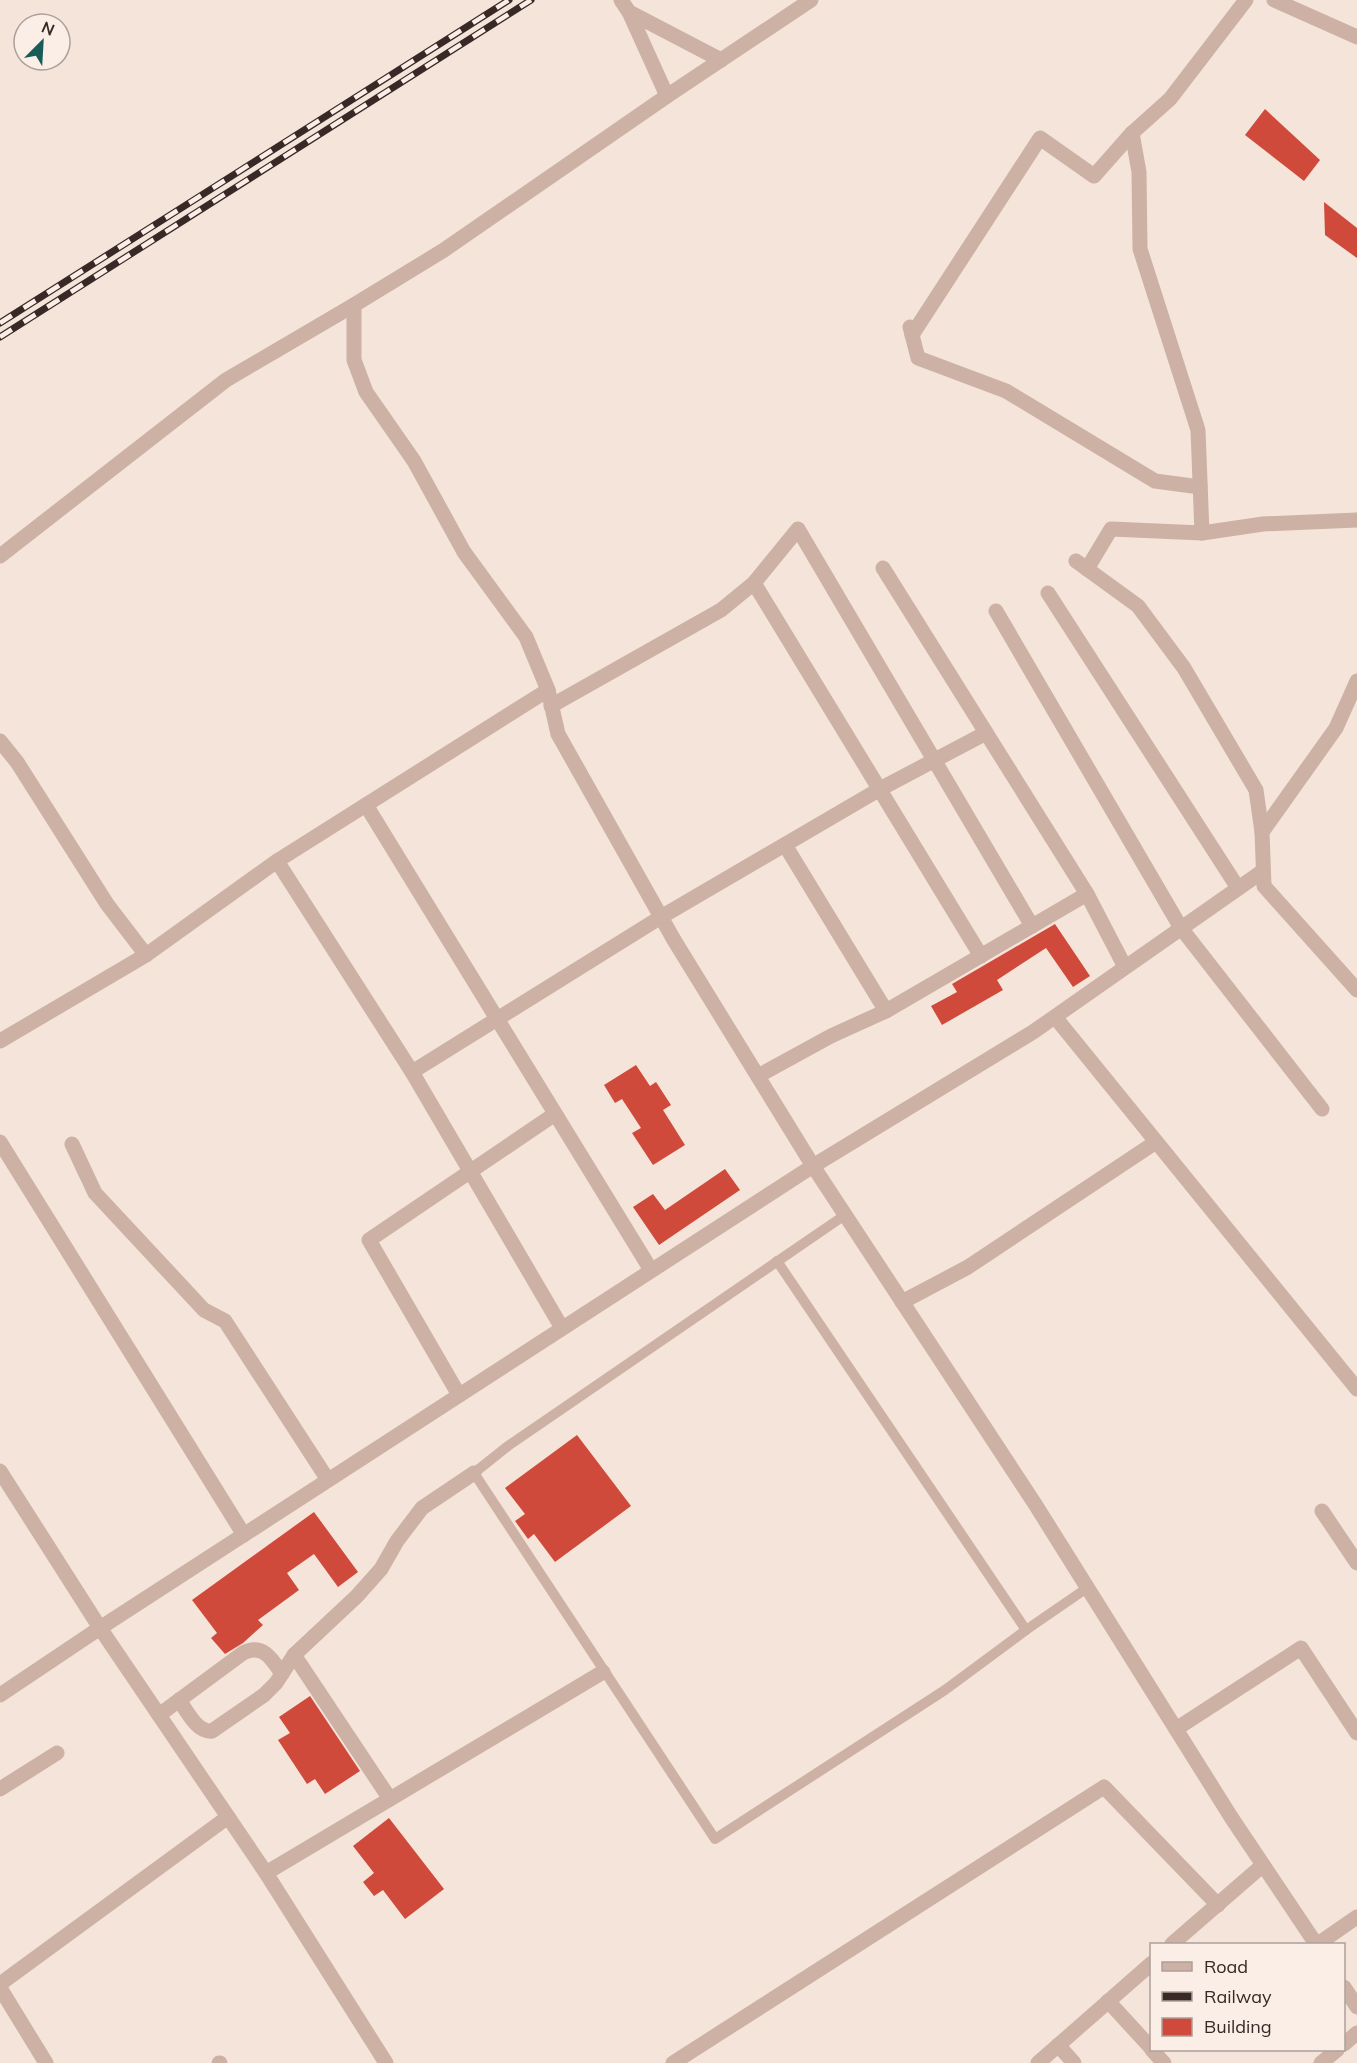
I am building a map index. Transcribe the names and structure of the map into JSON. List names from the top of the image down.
{
  "legend": ["Road", "Railway", "Building"],
  "north": "top right"
}
